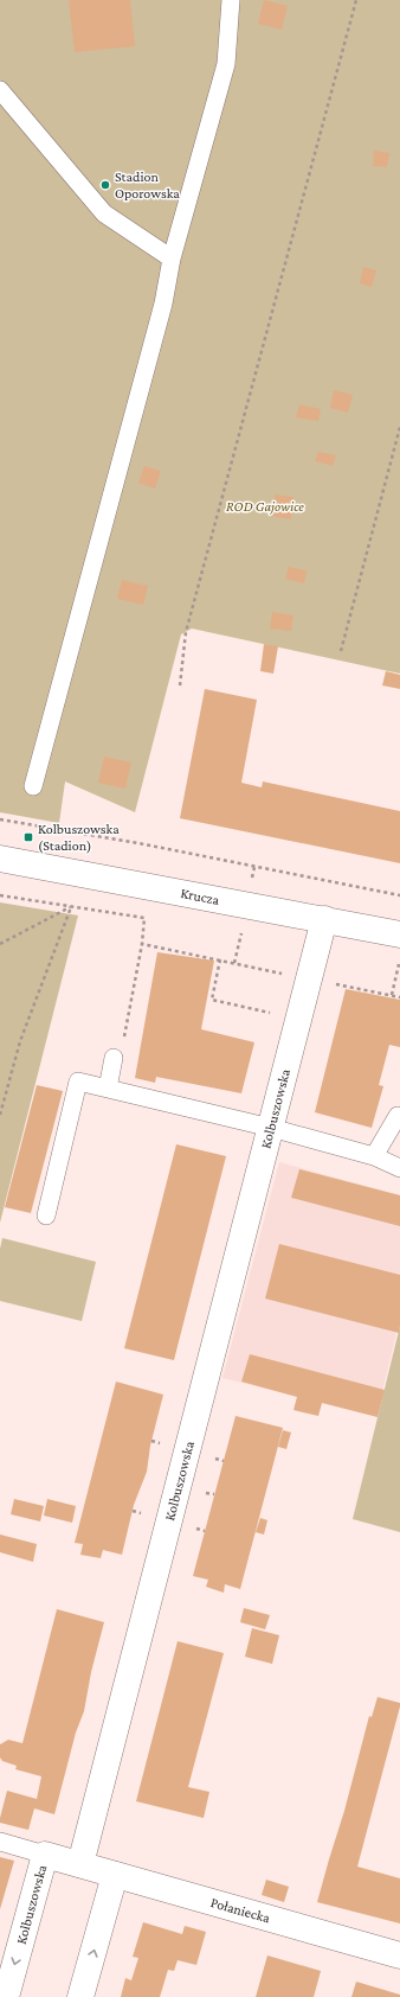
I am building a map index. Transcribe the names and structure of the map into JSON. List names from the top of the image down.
{
  "streets": {
    "street": ["Krucza", "Kolbuszowska", "Połaniecka"]
  },
  "crossings": [
    ["Krucza", "Kolbuszowska"],
    ["Kolbuszowska", "Połaniecka"]
  ],
  "parks": ["ROD Gajowice"],
  "places": {
    "other": ["Stadion Oporowska"],
    "transit": ["Kolbuszowska (Stadion)"]
  }
}
